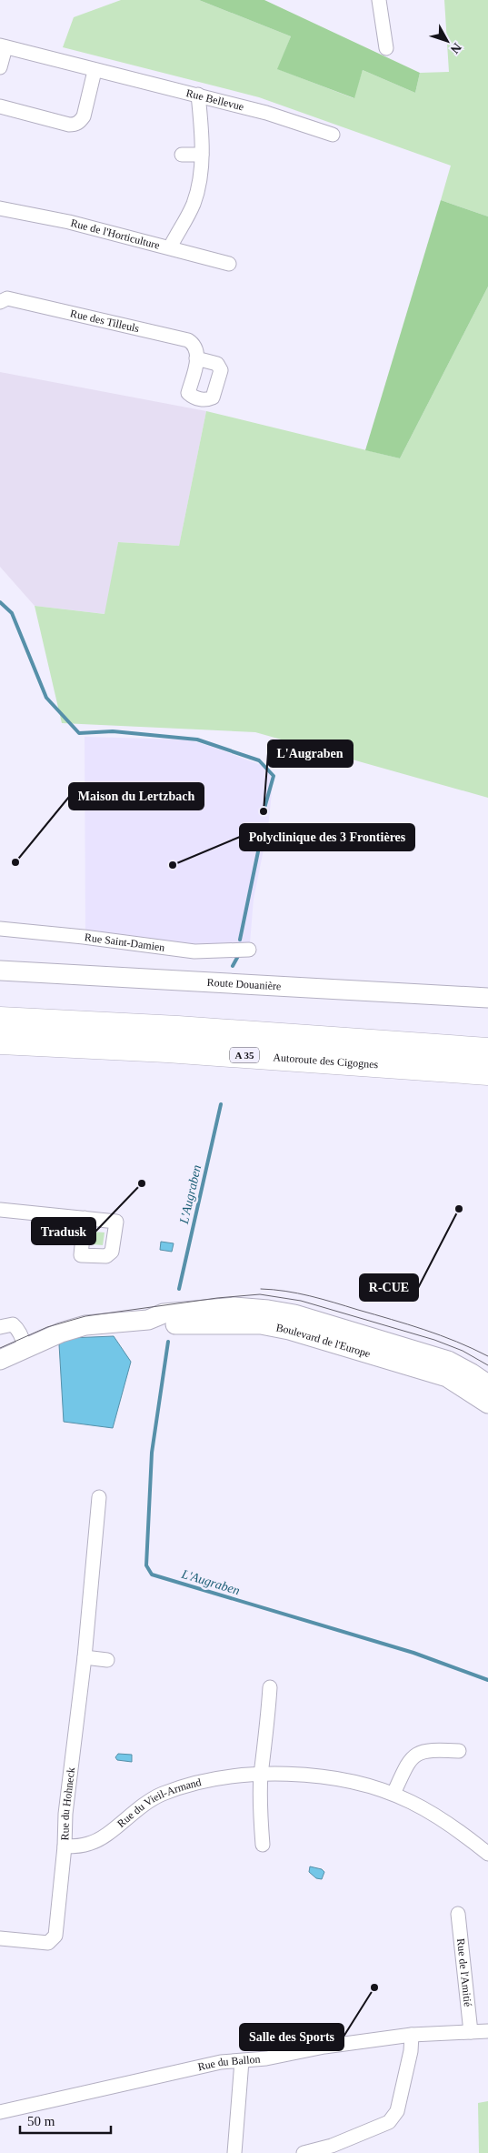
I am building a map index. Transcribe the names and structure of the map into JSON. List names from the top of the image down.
{
  "streets": {
    "highway": ["A 35", "Autoroute des Cigognes"],
    "street": [
      "Rue Bellevue",
      "Rue de l'Horticulture",
      "Rue des Tilleuls",
      "Rue Saint-Damien",
      "Route Douanière",
      "Boulevard de l'Europe",
      "Rue du Hohneck",
      "Rue du Vieil-Armand",
      "Rue de l'Amitié",
      "Rue du Ballon"
    ]
  },
  "crossings": [
    ["Rue du Hohneck", "Rue du Vieil-Armand"],
    ["Rue de l'Amitié", "Rue du Ballon"]
  ],
  "water": ["L'Augraben"],
  "places": [
    "L'Augraben",
    "Maison du Lertzbach",
    "Polyclinique des 3 Frontières",
    "Tradusk",
    "R-CUE",
    "Salle des Sports"
  ],
  "scale_bar": "50 m",
  "north": "bottom right"
}
